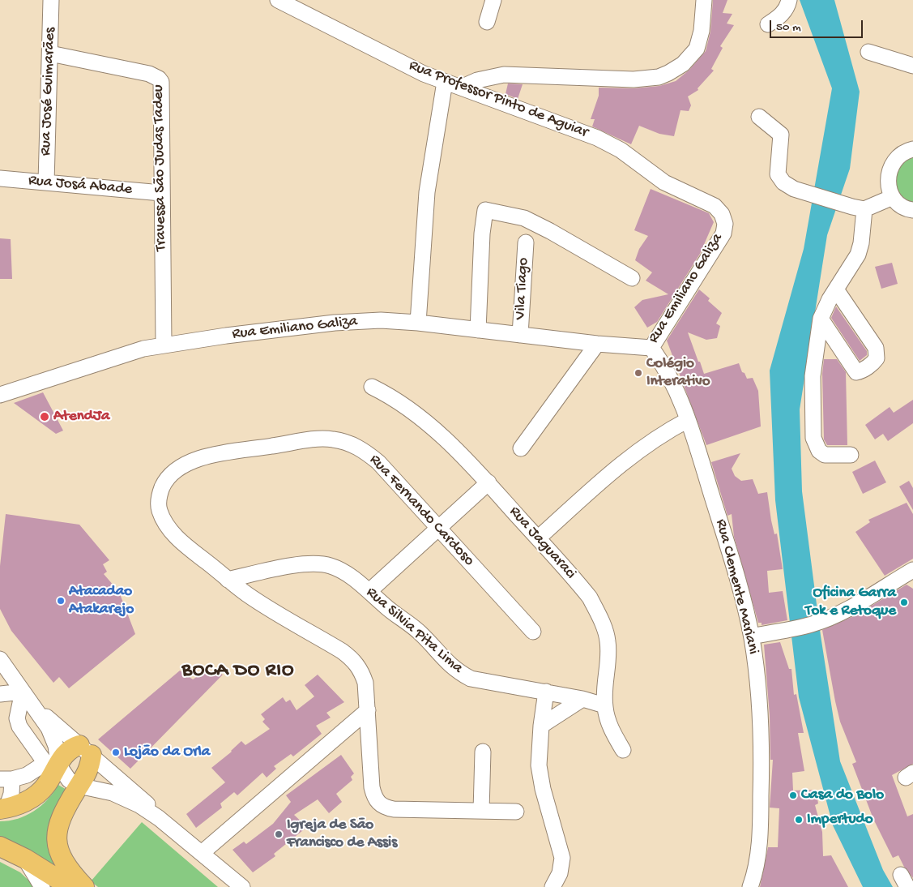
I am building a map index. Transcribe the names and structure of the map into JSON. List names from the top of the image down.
{
  "streets": {
    "street": [
      "Rua José Guimarães",
      "Rua Professor Pinto de Aguiar",
      "Travessa São Judas Tadeu",
      "Rua Josá Abade",
      "Vila Tiago",
      "Rua Emiliano Galiza",
      "Rua Fernando Cardoso",
      "Rua Jaguaraci",
      "Rua Clemente Mariani",
      "Rua Silvia Pita Lima"
    ]
  },
  "crossings": [
    ["Rua José Guimarães", "Travessa São Judas Tadeu"],
    ["Rua José Guimarães", "Rua Josá Abade"],
    ["Rua Professor Pinto de Aguiar", "Rua Emiliano Galiza"],
    ["Travessa São Judas Tadeu", "Rua Josá Abade"],
    ["Travessa São Judas Tadeu", "Rua Emiliano Galiza"],
    ["Vila Tiago", "Rua Emiliano Galiza"],
    ["Rua Emiliano Galiza", "Rua Clemente Mariani"],
    ["Rua Fernando Cardoso", "Rua Silvia Pita Lima"],
    ["Rua Jaguaraci", "Rua Silvia Pita Lima"]
  ],
  "districts": ["BOCA DO RIO"],
  "places": [
    "Colégio Interativo",
    "AtendJa",
    "Atacadao Atakarejo",
    "Oficina Garra Tok e Retoque",
    "Lojão da Orla",
    "Casa do Bolo",
    "Impertudo",
    "Igreja de São Francisco de Assis"
  ],
  "scale_bar": "50 m"
}
